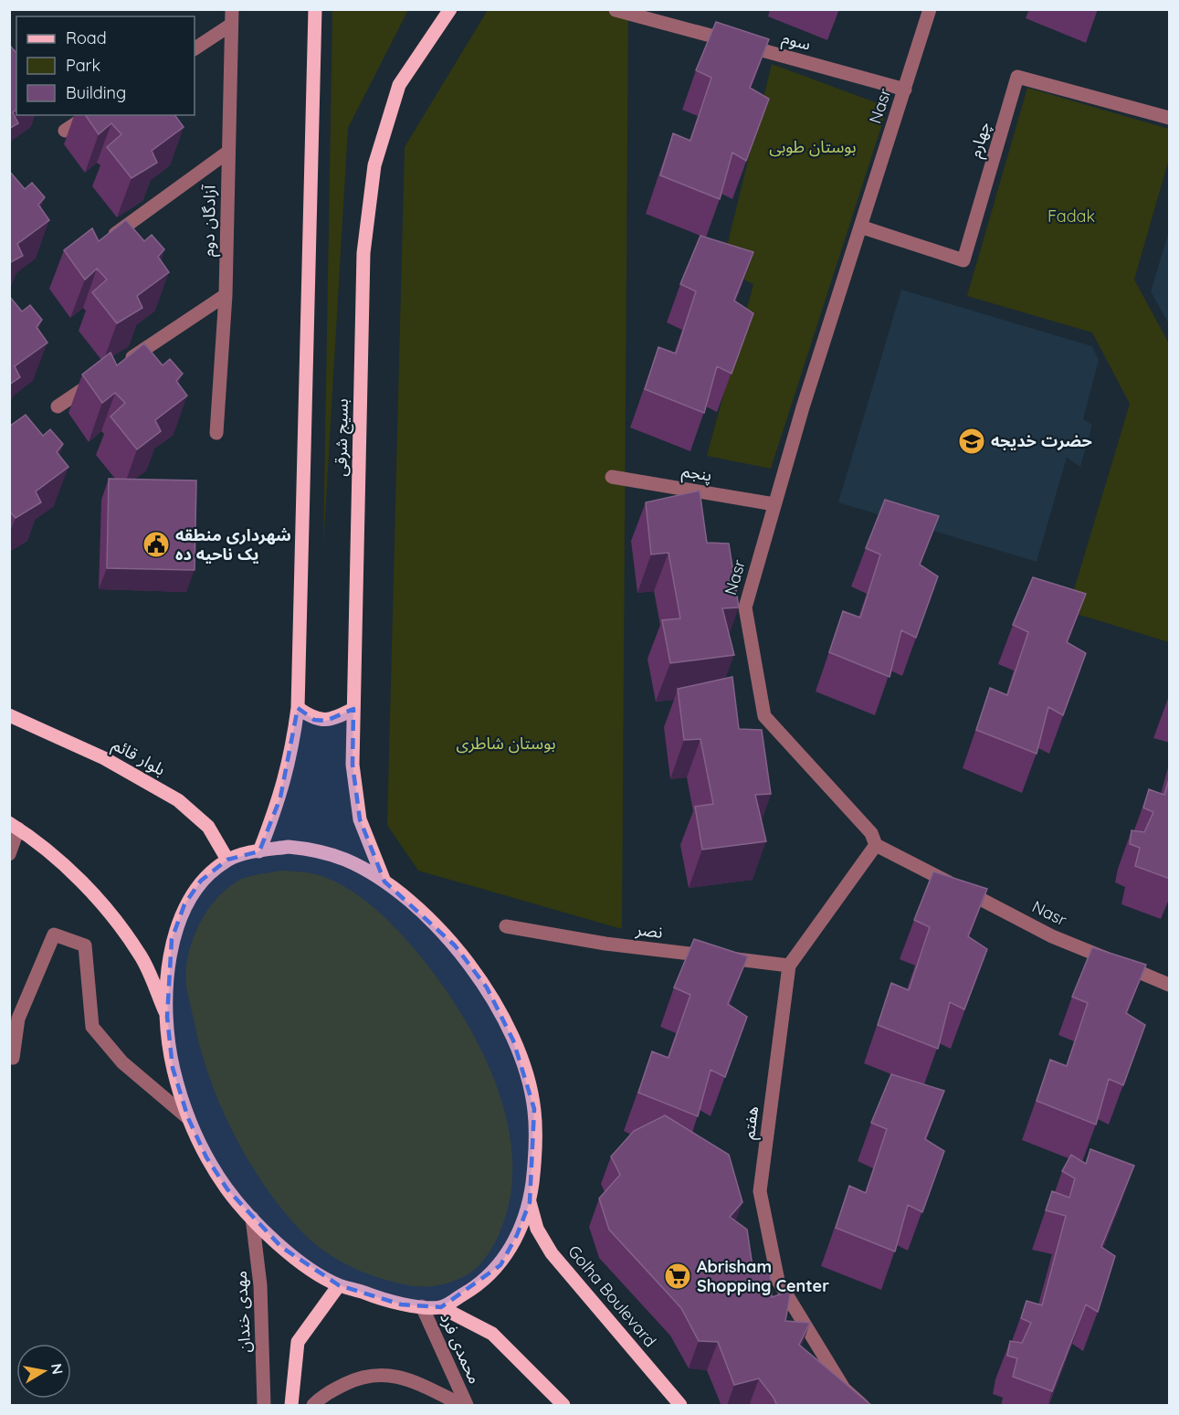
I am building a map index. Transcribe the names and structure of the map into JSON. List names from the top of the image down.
{
  "streets": {
    "main road": ["بسیج شرقی", "بلوار قائم", "Golha Boulevard"],
    "street": [
      "سوم",
      "Nasr",
      "چهارم",
      "آزادگان دوم",
      "پنجم",
      "نصر",
      "هفتم",
      "مهدی خندان",
      "محمدی فرد"
    ]
  },
  "crossings": [
    ["سوم", "Nasr"],
    ["Nasr", "چهارم"],
    ["Nasr", "پنجم"],
    ["Nasr", "هفتم"],
    ["نصر", "هفتم"]
  ],
  "parks": ["بوستان طوبی", "Fadak", "بوستان شاطری"],
  "places": {
    "school or university": ["حضرت خدیجه"],
    "public building": ["شهرداری منطقه یک ناحیه ده"],
    "supermarket": ["Abrisham Shopping Center"]
  },
  "legend": ["Road", "Park", "Building"],
  "north": "right"
}
